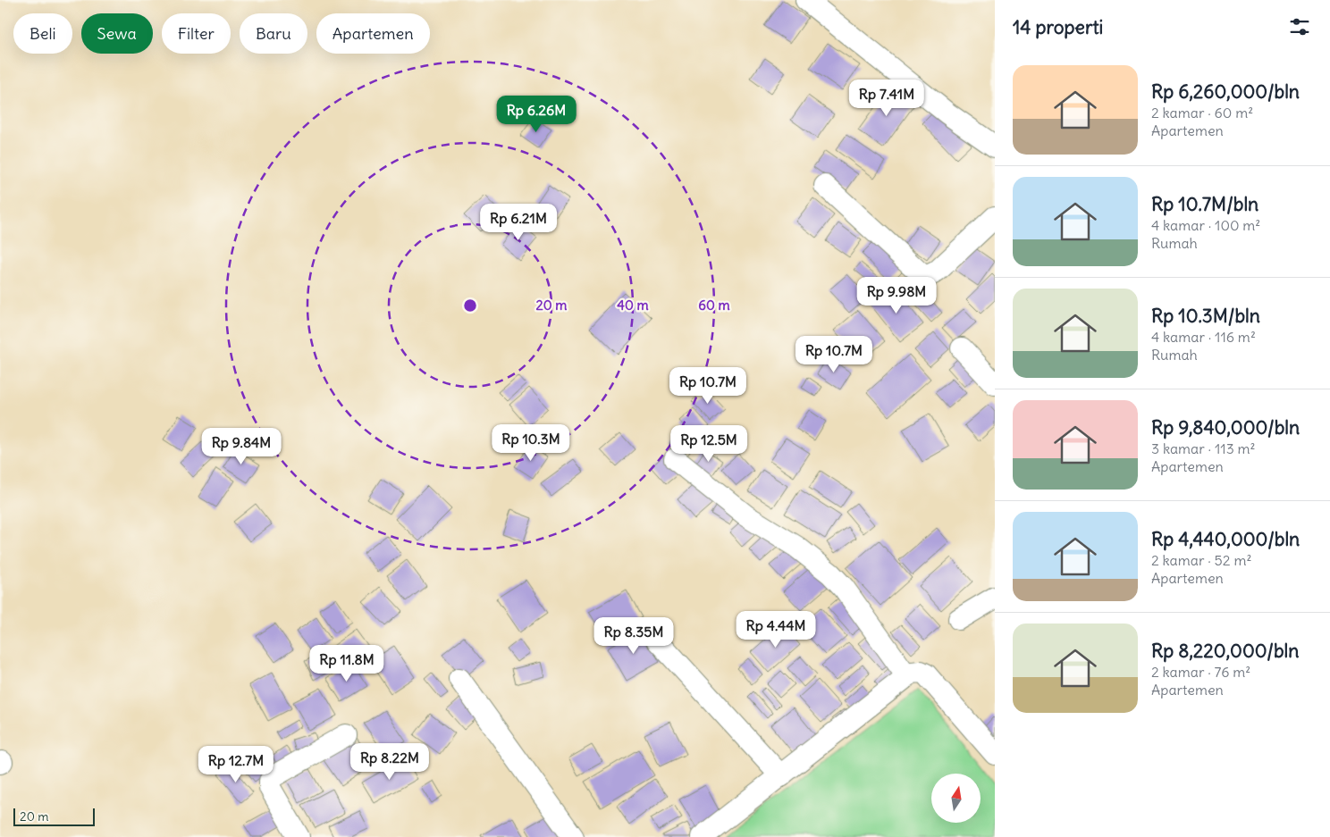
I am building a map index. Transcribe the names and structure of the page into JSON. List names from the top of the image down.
{
  "scale_bar": "20 m",
  "north": "top",
  "page": {
    "heading": "14 properti",
    "chip": [
      "Beli",
      "Sewa",
      "Filter",
      "Baru",
      "Apartemen"
    ],
    "list": [
      {
        "name": "Rp 6,260,000/bln",
        "note": "2 kamar · 60 m² · Apartemen"
      },
      {
        "name": "Rp 10.7M/bln",
        "note": "4 kamar · 100 m² · Rumah"
      },
      {
        "name": "Rp 10.3M/bln",
        "note": "4 kamar · 116 m² · Rumah"
      },
      {
        "name": "Rp 9,840,000/bln",
        "note": "3 kamar · 113 m² · Apartemen"
      },
      {
        "name": "Rp 4,440,000/bln",
        "note": "2 kamar · 52 m² · Apartemen"
      },
      {
        "name": "Rp 8,220,000/bln",
        "note": "2 kamar · 76 m² · Apartemen"
      }
    ],
    "price": [
      "Rp 7.41M",
      "Rp 6.26M",
      "Rp 6.21M",
      "Rp 9.98M",
      "Rp 10.7M",
      "Rp 10.7M",
      "Rp 10.3M",
      "Rp 12.5M",
      "Rp 9.84M",
      "Rp 4.44M",
      "Rp 8.35M",
      "Rp 11.8M",
      "Rp 8.22M",
      "Rp 12.7M"
    ],
    "scale": "20 m"
  },
  "rings": ["20 m", "40 m", "60 m"]
}
